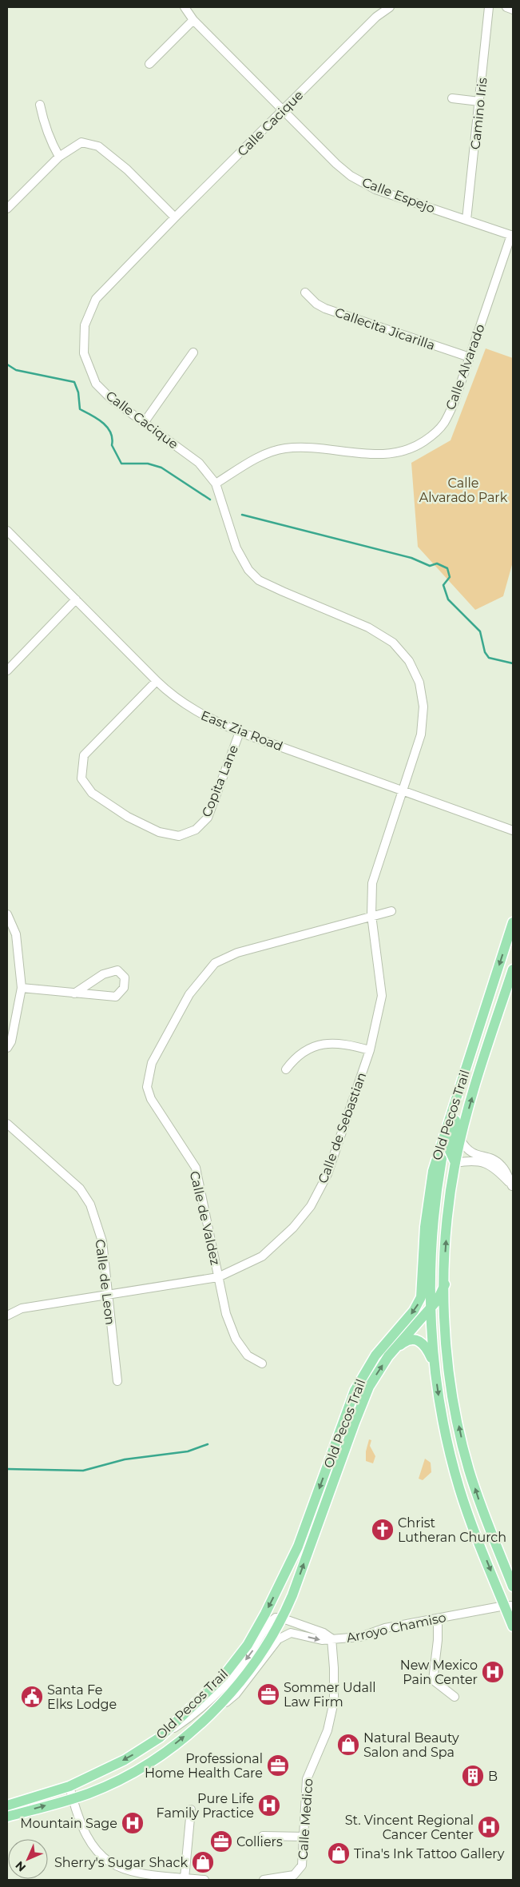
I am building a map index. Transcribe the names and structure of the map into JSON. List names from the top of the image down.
{
  "streets": {
    "main road": ["Old Pecos Trail"],
    "street": [
      "Camino Iris",
      "Calle Cacique",
      "Calle Espejo",
      "Callecita Jicarilla",
      "Calle Alvarado",
      "East Zia Road",
      "Copita Lane",
      "Calle de Sebastian",
      "Calle de Valdez",
      "Calle de Leon",
      "Arroyo Chamiso",
      "Calle Medico"
    ]
  },
  "crossings": [
    ["Camino Iris", "Calle Espejo"],
    ["Calle Cacique", "Calle Espejo"],
    ["Calle Cacique", "Calle Alvarado"],
    ["Calle Cacique", "East Zia Road"],
    ["Calle Cacique", "Calle de Sebastian"],
    ["Calle Espejo", "Calle Alvarado"],
    ["Callecita Jicarilla", "Calle Alvarado"],
    ["East Zia Road", "Copita Lane"],
    ["East Zia Road", "Calle de Sebastian"],
    ["Old Pecos Trail", "Arroyo Chamiso"],
    ["Calle de Sebastian", "Calle de Valdez"],
    ["Calle de Sebastian", "Calle de Leon"],
    ["Arroyo Chamiso", "Calle Medico"]
  ],
  "parks": ["Calle Alvarado Park"],
  "places": {
    "church": ["Christ Lutheran Church"],
    "hospital": [
      "New Mexico Pain Center",
      "Pure Life Family Practice",
      "Mountain Sage",
      "St. Vincent Regional Cancer Center"
    ],
    "office": ["Sommer Udall Law Firm", "Professional Home Health Care", "Colliers"],
    "public building": ["Santa Fe Elks Lodge"],
    "shop": ["Natural Beauty Salon and Spa", "Tina's Ink Tattoo Gallery", "Sherry's Sugar Shack"],
    "building": ["B"]
  },
  "north": "bottom left"
}
